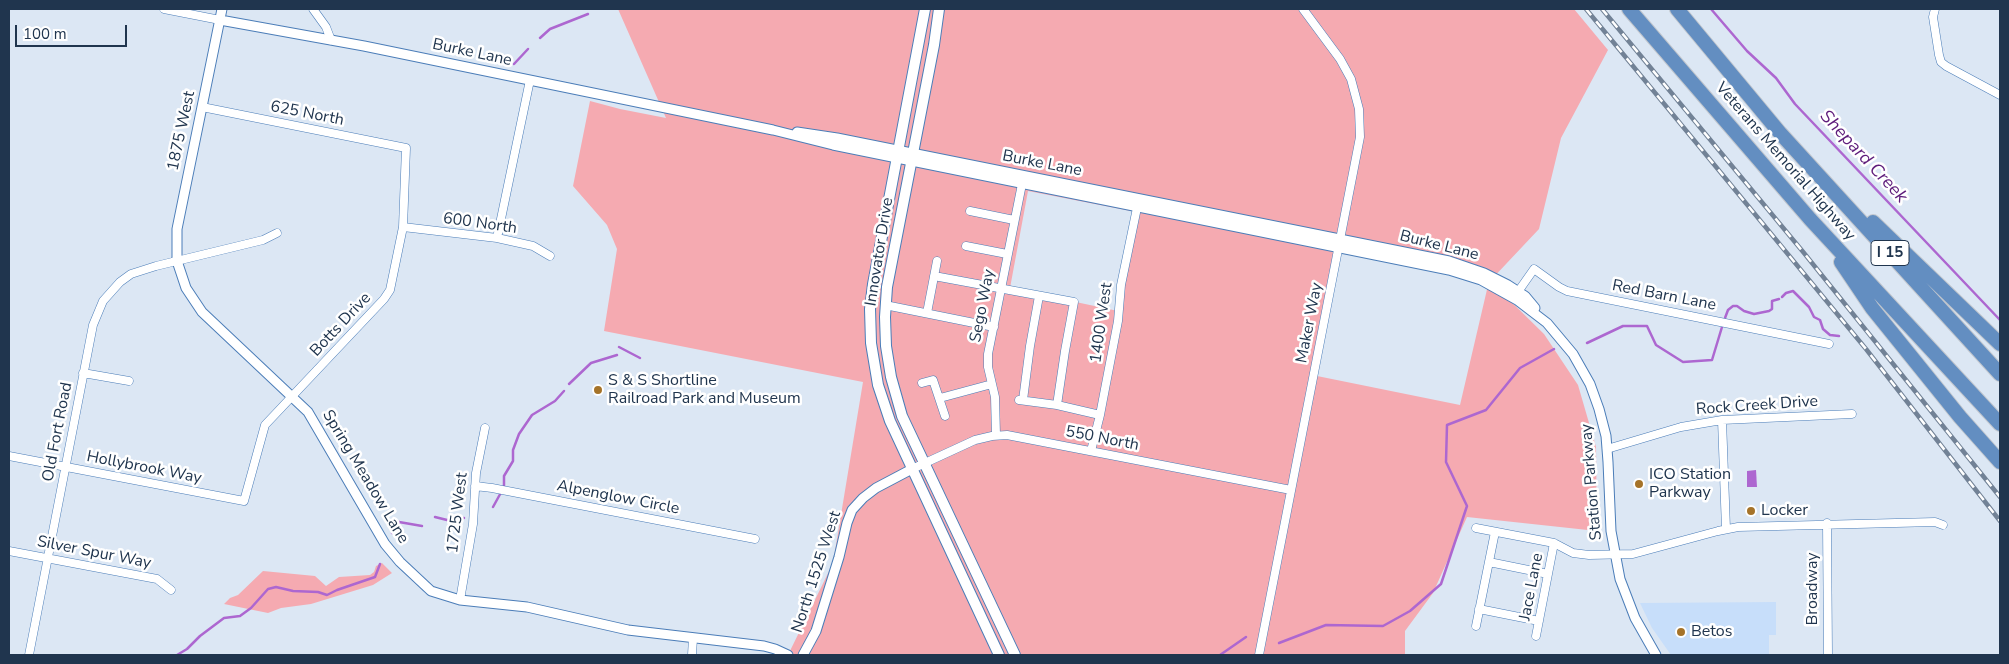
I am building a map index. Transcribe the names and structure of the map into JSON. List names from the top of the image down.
{
  "streets": {
    "highway": ["Veterans Memorial Highway", "I 15"],
    "main road": ["Innovator Drive"],
    "street": [
      "Burke Lane",
      "625 North",
      "1875 West",
      "600 North",
      "Red Barn Lane",
      "Sego Way",
      "1400 West",
      "Maker Way",
      "Botts Drive",
      "Rock Creek Drive",
      "Old Fort Road",
      "550 North",
      "Hollybrook Way",
      "Spring Meadow Lane",
      "Station Parkway",
      "Alpenglow Circle",
      "1725 West",
      "Silver Spur Way",
      "North 1525 West",
      "Jace Lane",
      "Broadway"
    ]
  },
  "crossings": [
    ["Burke Lane", "1875 West"],
    ["Burke Lane", "Innovator Drive"],
    ["Burke Lane", "Red Barn Lane"],
    ["Burke Lane", "Sego Way"],
    ["Burke Lane", "1400 West"],
    ["Burke Lane", "Maker Way"],
    ["Burke Lane", "Station Parkway"],
    ["625 North", "1875 West"],
    ["625 North", "Botts Drive"],
    ["1875 West", "Old Fort Road"],
    ["1875 West", "Spring Meadow Lane"],
    ["600 North", "Botts Drive"],
    ["Innovator Drive", "550 North"],
    ["Innovator Drive", "North 1525 West"],
    ["Sego Way", "550 North"],
    ["1400 West", "550 North"],
    ["Maker Way", "550 North"],
    ["Botts Drive", "Hollybrook Way"],
    ["Botts Drive", "Spring Meadow Lane"],
    ["Rock Creek Drive", "Station Parkway"],
    ["Old Fort Road", "Hollybrook Way"],
    ["Old Fort Road", "Spring Meadow Lane"],
    ["Old Fort Road", "Silver Spur Way"],
    ["550 North", "North 1525 West"],
    ["Spring Meadow Lane", "1725 West"],
    ["Alpenglow Circle", "1725 West"]
  ],
  "water": ["Shepard Creek"],
  "places": [
    "S & S Shortline Railroad Park and Museum",
    "ICO Station Parkway",
    "Locker",
    "Betos"
  ],
  "scale_bar": "100 m"
}
